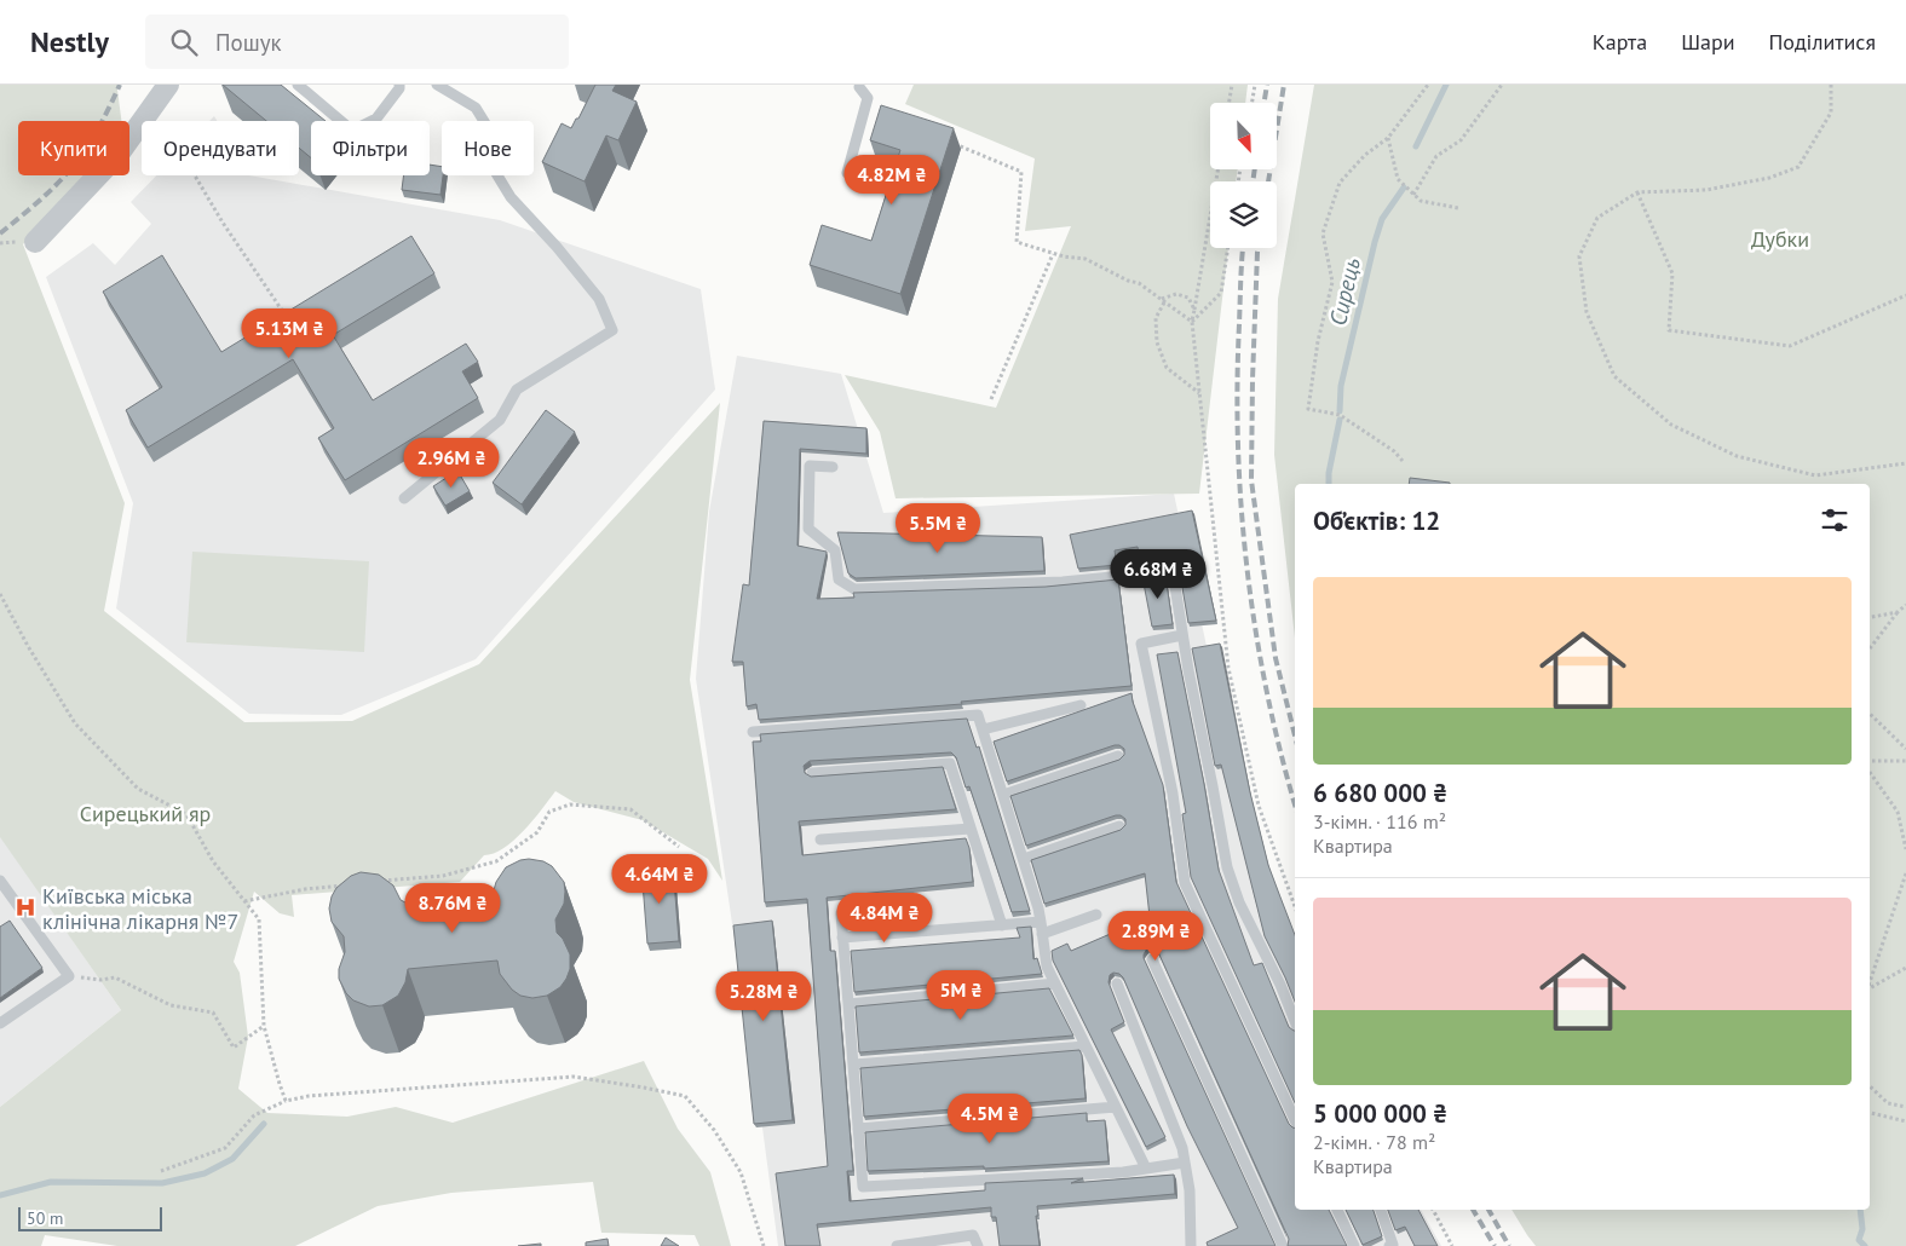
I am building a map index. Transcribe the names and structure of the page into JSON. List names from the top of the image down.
{
  "water": ["Сирець"],
  "parks": ["Дубки", "Сирецький яр"],
  "places": {
    "hospital": ["Київська міська клінічна лікарня №7"]
  },
  "scale_bar": "50 m",
  "north": "bottom right",
  "page": {
    "header": "Nestly",
    "search": "Пошук",
    "nav": ["Карта", "Шари", "Поділитися"],
    "chip": [
      "Купити",
      "Орендувати",
      "Фільтри",
      "Нове"
    ],
    "price": [
      "4.82M ₴",
      "5.13M ₴",
      "2.96M ₴",
      "5.5M ₴",
      "6.68M ₴",
      "4.64M ₴",
      "8.76M ₴",
      "4.84M ₴",
      "2.89M ₴",
      "5M ₴",
      "5.28M ₴",
      "4.5M ₴"
    ],
    "heading": "Об’єктів: 12",
    "list": [
      {
        "name": "6 680 000 ₴",
        "note": "3-кімн. · 116 m² · Квартира"
      },
      {
        "name": "5 000 000 ₴",
        "note": "2-кімн. · 78 m² · Квартира"
      }
    ],
    "scale": "50 m"
  }
}
